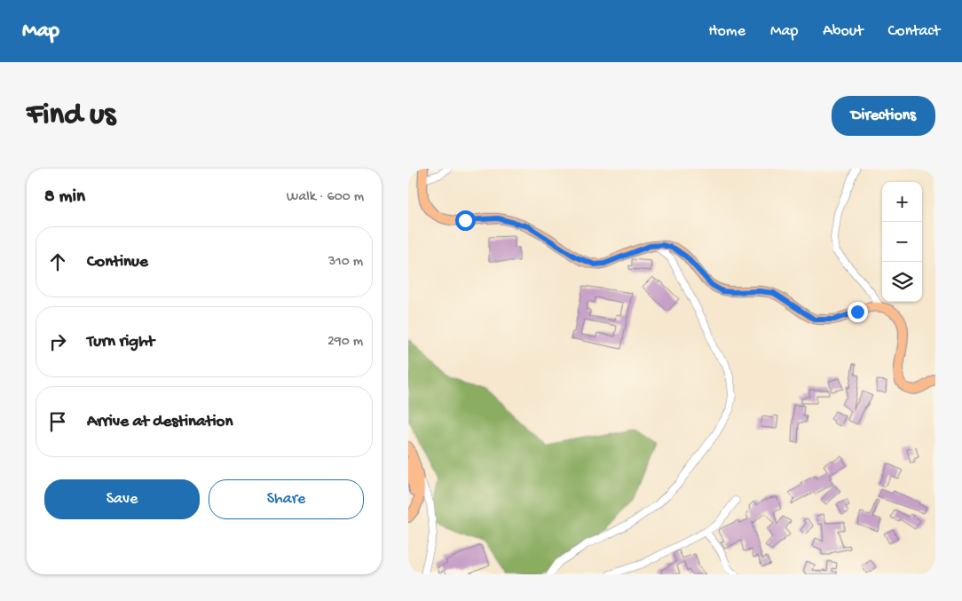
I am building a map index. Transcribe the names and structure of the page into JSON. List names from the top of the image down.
{
  "page": {
    "header": "Map",
    "nav": [
      "Home",
      "Map",
      "About",
      "Contact"
    ],
    "buttons": [
      "Directions",
      ["Save", "Share"]
    ],
    "title": "Find us",
    "heading": ["8 min", "Walk · 600 m"],
    "map_buttons": ["+", "−"],
    "list": [
      ["Continue", "310 m"],
      ["Turn right", "290 m"],
      "Arrive at destination"
    ]
  }
}
